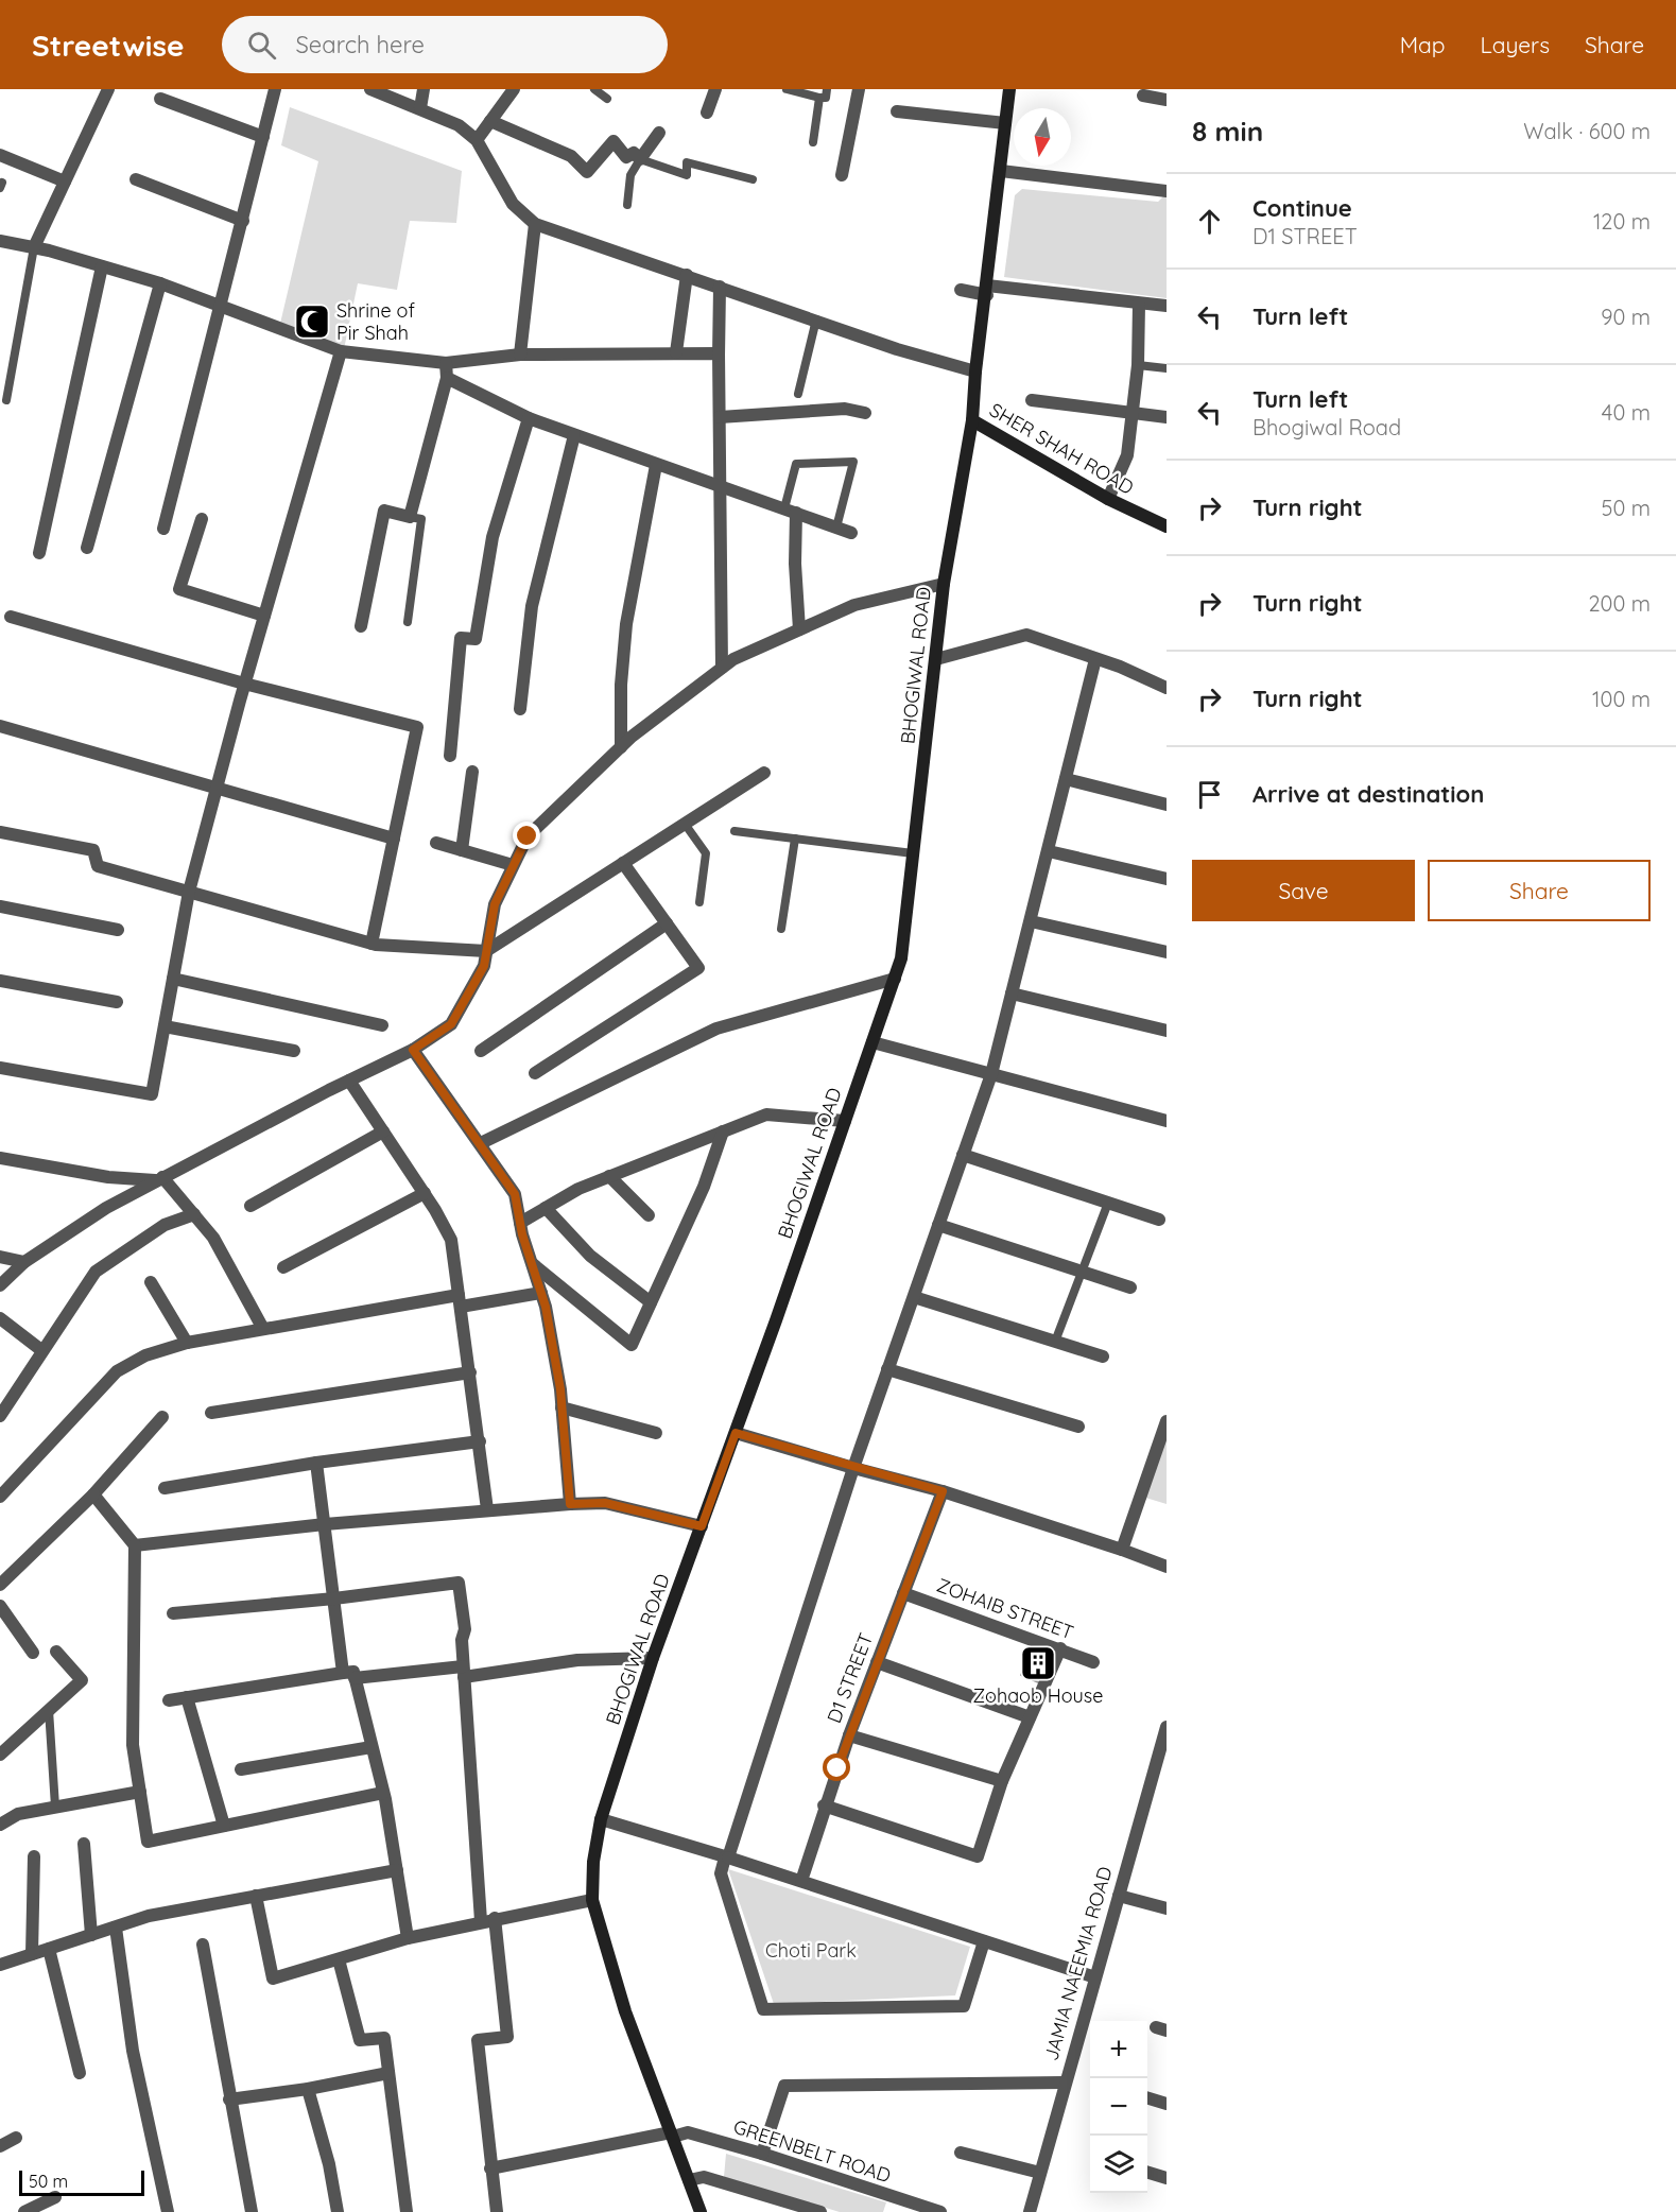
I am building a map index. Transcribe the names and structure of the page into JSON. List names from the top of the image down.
{
  "streets": {
    "main road": ["SHER SHAH ROAD", "BHOGIWAL ROAD"],
    "street": [
      "ZOHAIB STREET",
      "D1 STREET",
      "JAMIA NAEEMIA ROAD",
      "GREENBELT ROAD"
    ]
  },
  "crossings": [
    ["SHER SHAH ROAD", "BHOGIWAL ROAD"],
    ["BHOGIWAL ROAD", "GREENBELT ROAD"],
    ["ZOHAIB STREET", "D1 STREET"]
  ],
  "parks": ["Choti Park"],
  "places": {
    "mosque": ["Shrine of Pir Shah"],
    "building": ["Zohaob House"]
  },
  "scale_bar": "50 m",
  "north": "bottom",
  "page": {
    "header": "Streetwise",
    "search": "Search here",
    "nav": ["Map", "Layers", "Share"],
    "heading": ["8 min", "Walk · 600 m"],
    "list": [
      ["Continue", "D1 STREET", "120 m"],
      ["Turn left", "90 m"],
      ["Turn left", "Bhogiwal Road", "40 m"],
      ["Turn right", "50 m"],
      ["Turn right", "200 m"],
      ["Turn right", "100 m"],
      "Arrive at destination"
    ],
    "buttons": ["Save", "Share"],
    "map_buttons": ["+", "−"],
    "scale": "50 m"
  }
}
